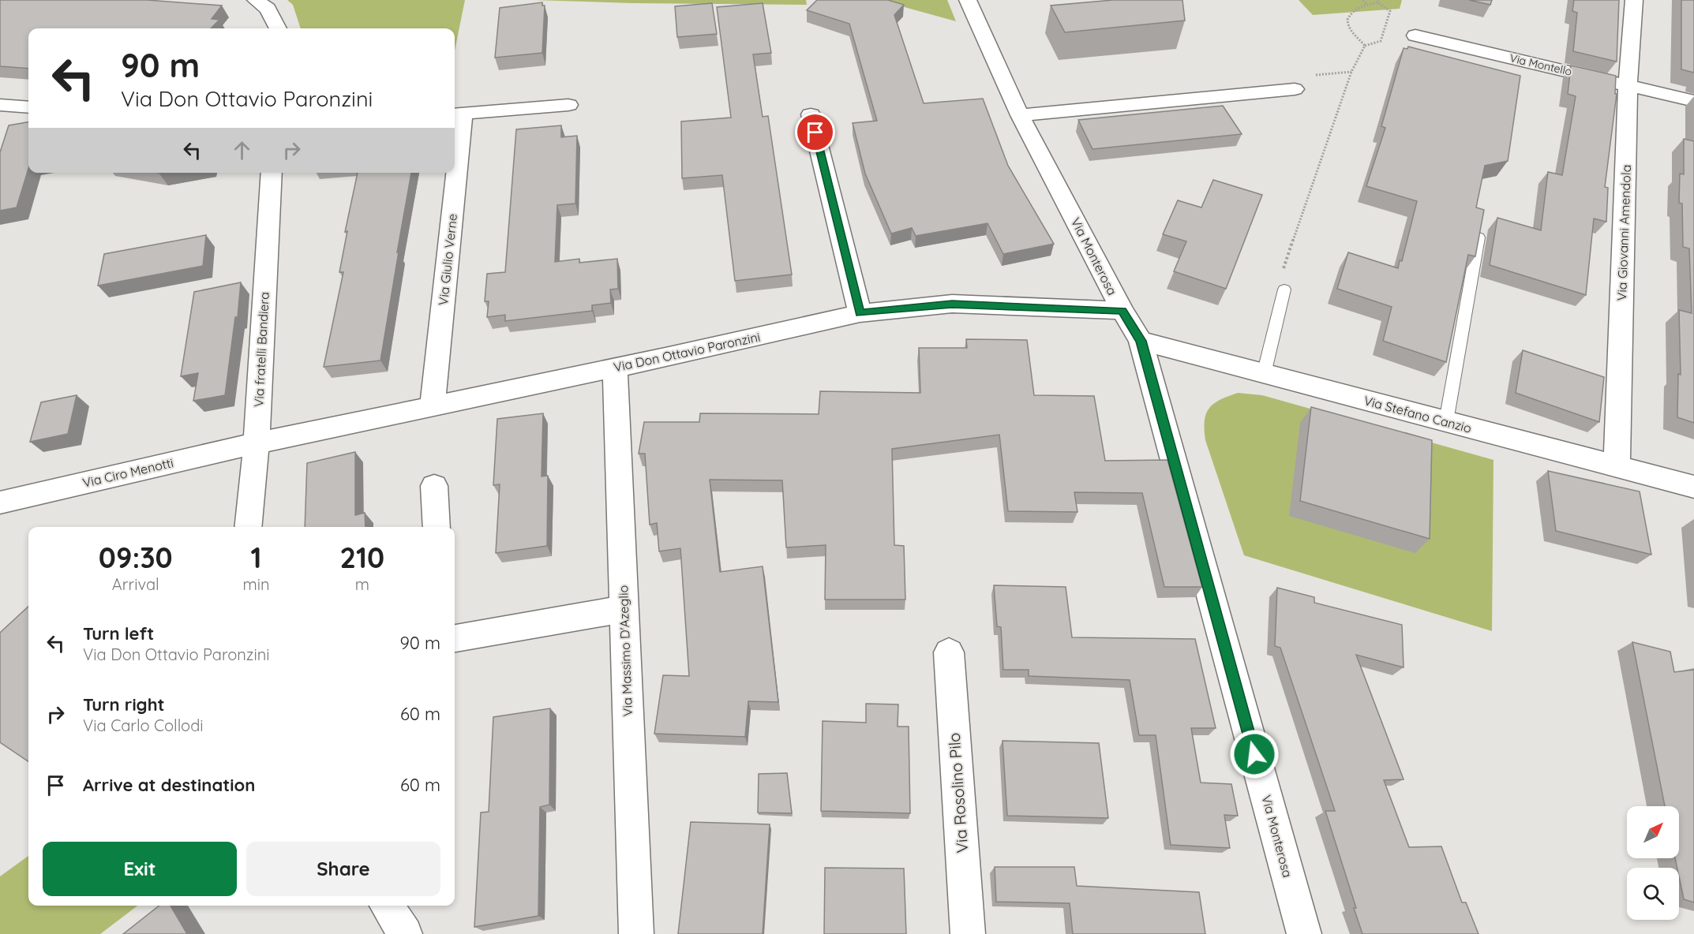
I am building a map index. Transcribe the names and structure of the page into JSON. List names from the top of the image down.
{
  "streets": {
    "street": [
      "Via Montello",
      "Via Giovanni Amendola",
      "Via Monterosa",
      "Via Giulio Verne",
      "Via fratelli Bandiera",
      "Via Don Ottavio Paronzini",
      "Via Stefano Canzio",
      "Via Ciro Menotti",
      "Via Massimo D'Azeglio",
      "Via Rosolino Pilo"
    ]
  },
  "crossings": [
    ["Via Montello", "Via Giovanni Amendola"],
    ["Via Giovanni Amendola", "Via Stefano Canzio"],
    ["Via Monterosa", "Via Don Ottavio Paronzini"],
    ["Via Monterosa", "Via Stefano Canzio"],
    ["Via Giulio Verne", "Via Don Ottavio Paronzini"],
    ["Via fratelli Bandiera", "Via Don Ottavio Paronzini"],
    ["Via fratelli Bandiera", "Via Ciro Menotti"],
    ["Via Don Ottavio Paronzini", "Via Ciro Menotti"],
    ["Via Don Ottavio Paronzini", "Via Massimo D'Azeglio"]
  ],
  "north": "top right",
  "page": {
    "turn": ["90 m", "Via Don Ottavio Paronzini"],
    "eta": [
      "09:30",
      "Arrival",
      "1",
      "min",
      "210",
      "m"
    ],
    "list": [
      {
        "name": "Turn left",
        "note": "Via Don Ottavio Paronzini",
        "value": "90 m"
      },
      {
        "name": "Turn right",
        "note": "Via Carlo Collodi",
        "value": "60 m"
      },
      {
        "name": "Arrive at destination",
        "value": "60 m"
      }
    ],
    "buttons": ["Exit", "Share"]
  }
}
